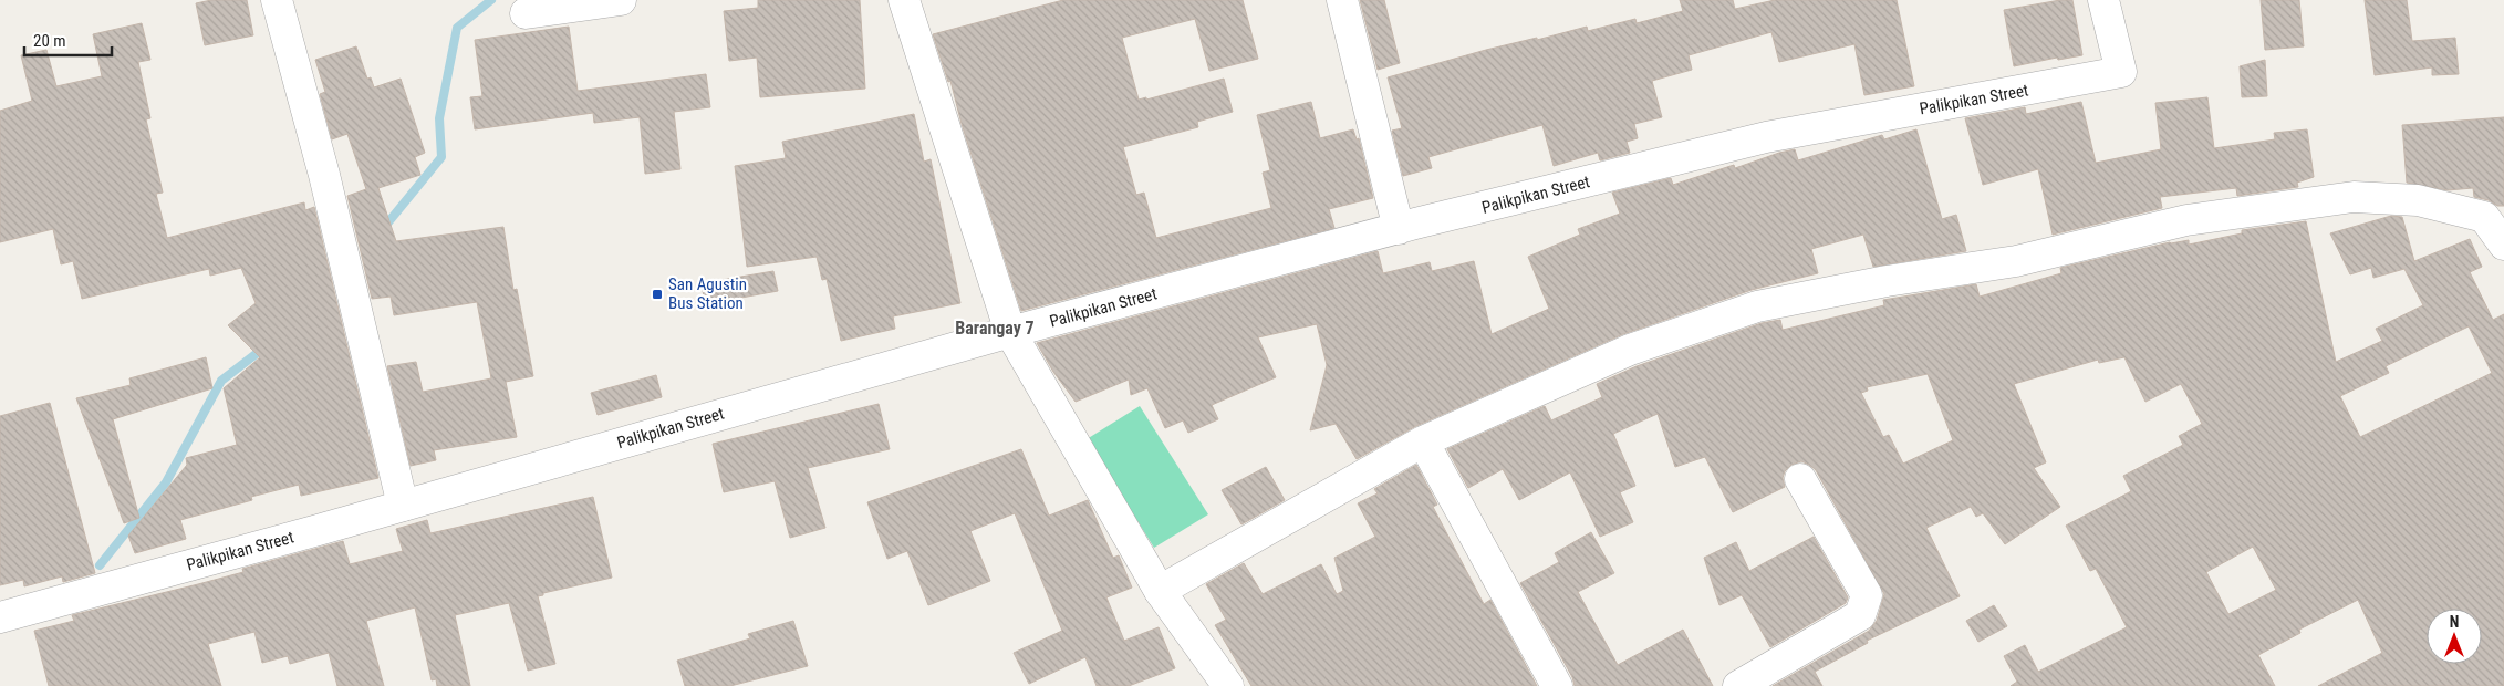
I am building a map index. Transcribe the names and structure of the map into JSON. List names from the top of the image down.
{
  "streets": {
    "street": ["Palikpikan Street"]
  },
  "districts": ["Barangay 7"],
  "places": {
    "transit": ["San Agustin Bus Station"]
  },
  "scale_bar": "20 m",
  "north": "top"
}
